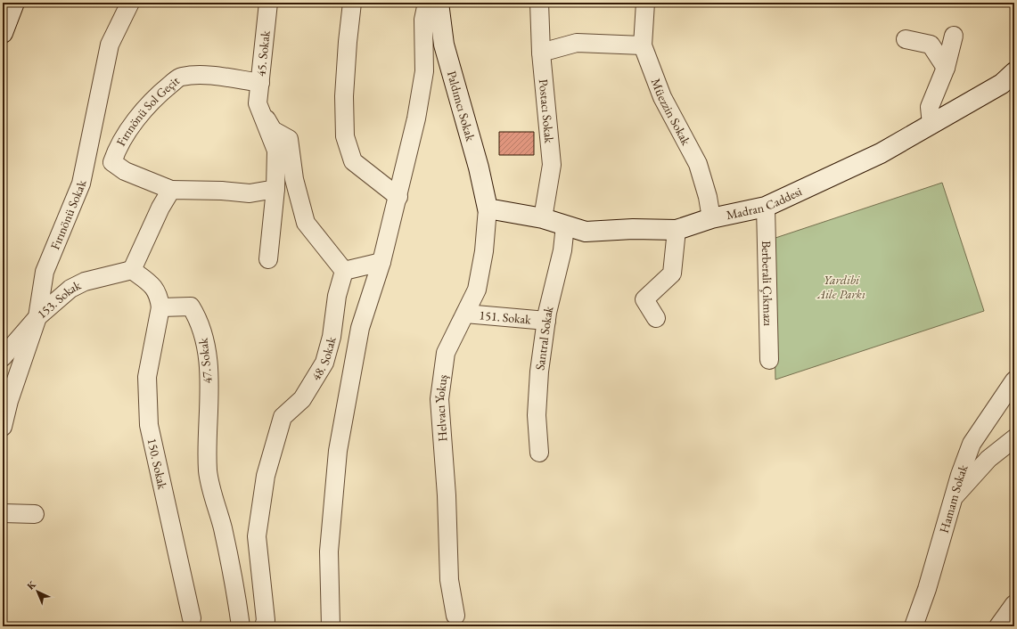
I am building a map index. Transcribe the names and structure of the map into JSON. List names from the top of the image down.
{
  "streets": {
    "street": [
      "45. Sokak",
      "Paldımcı Sokak",
      "Postacı Sokak",
      "Müezzin Sokak",
      "Fırınönü Sol Geçit",
      "Madran Caddesi",
      "Fırınönü Sokak",
      "Berberali Çıkmazı",
      "153. Sokak",
      "151. Sokak",
      "Santral Sokak",
      "48. Sokak",
      "47. Sokak",
      "Helvacı Yokuş",
      "150. Sokak",
      "Hamam Sokak"
    ]
  },
  "crossings": [
    ["45. Sokak", "Fırınönü Sol Geçit"],
    ["Paldımcı Sokak", "Madran Caddesi"],
    ["Paldımcı Sokak", "Helvacı Yokuş"],
    ["Postacı Sokak", "Madran Caddesi"],
    ["Müezzin Sokak", "Madran Caddesi"],
    ["Madran Caddesi", "Berberali Çıkmazı"],
    ["Madran Caddesi", "Santral Sokak"],
    ["Madran Caddesi", "Helvacı Yokuş"],
    ["Fırınönü Sokak", "153. Sokak"],
    ["151. Sokak", "Santral Sokak"],
    ["151. Sokak", "Helvacı Yokuş"],
    ["47. Sokak", "150. Sokak"]
  ],
  "parks": ["Yardibi Aile Parkı"],
  "north": "top left"
}
